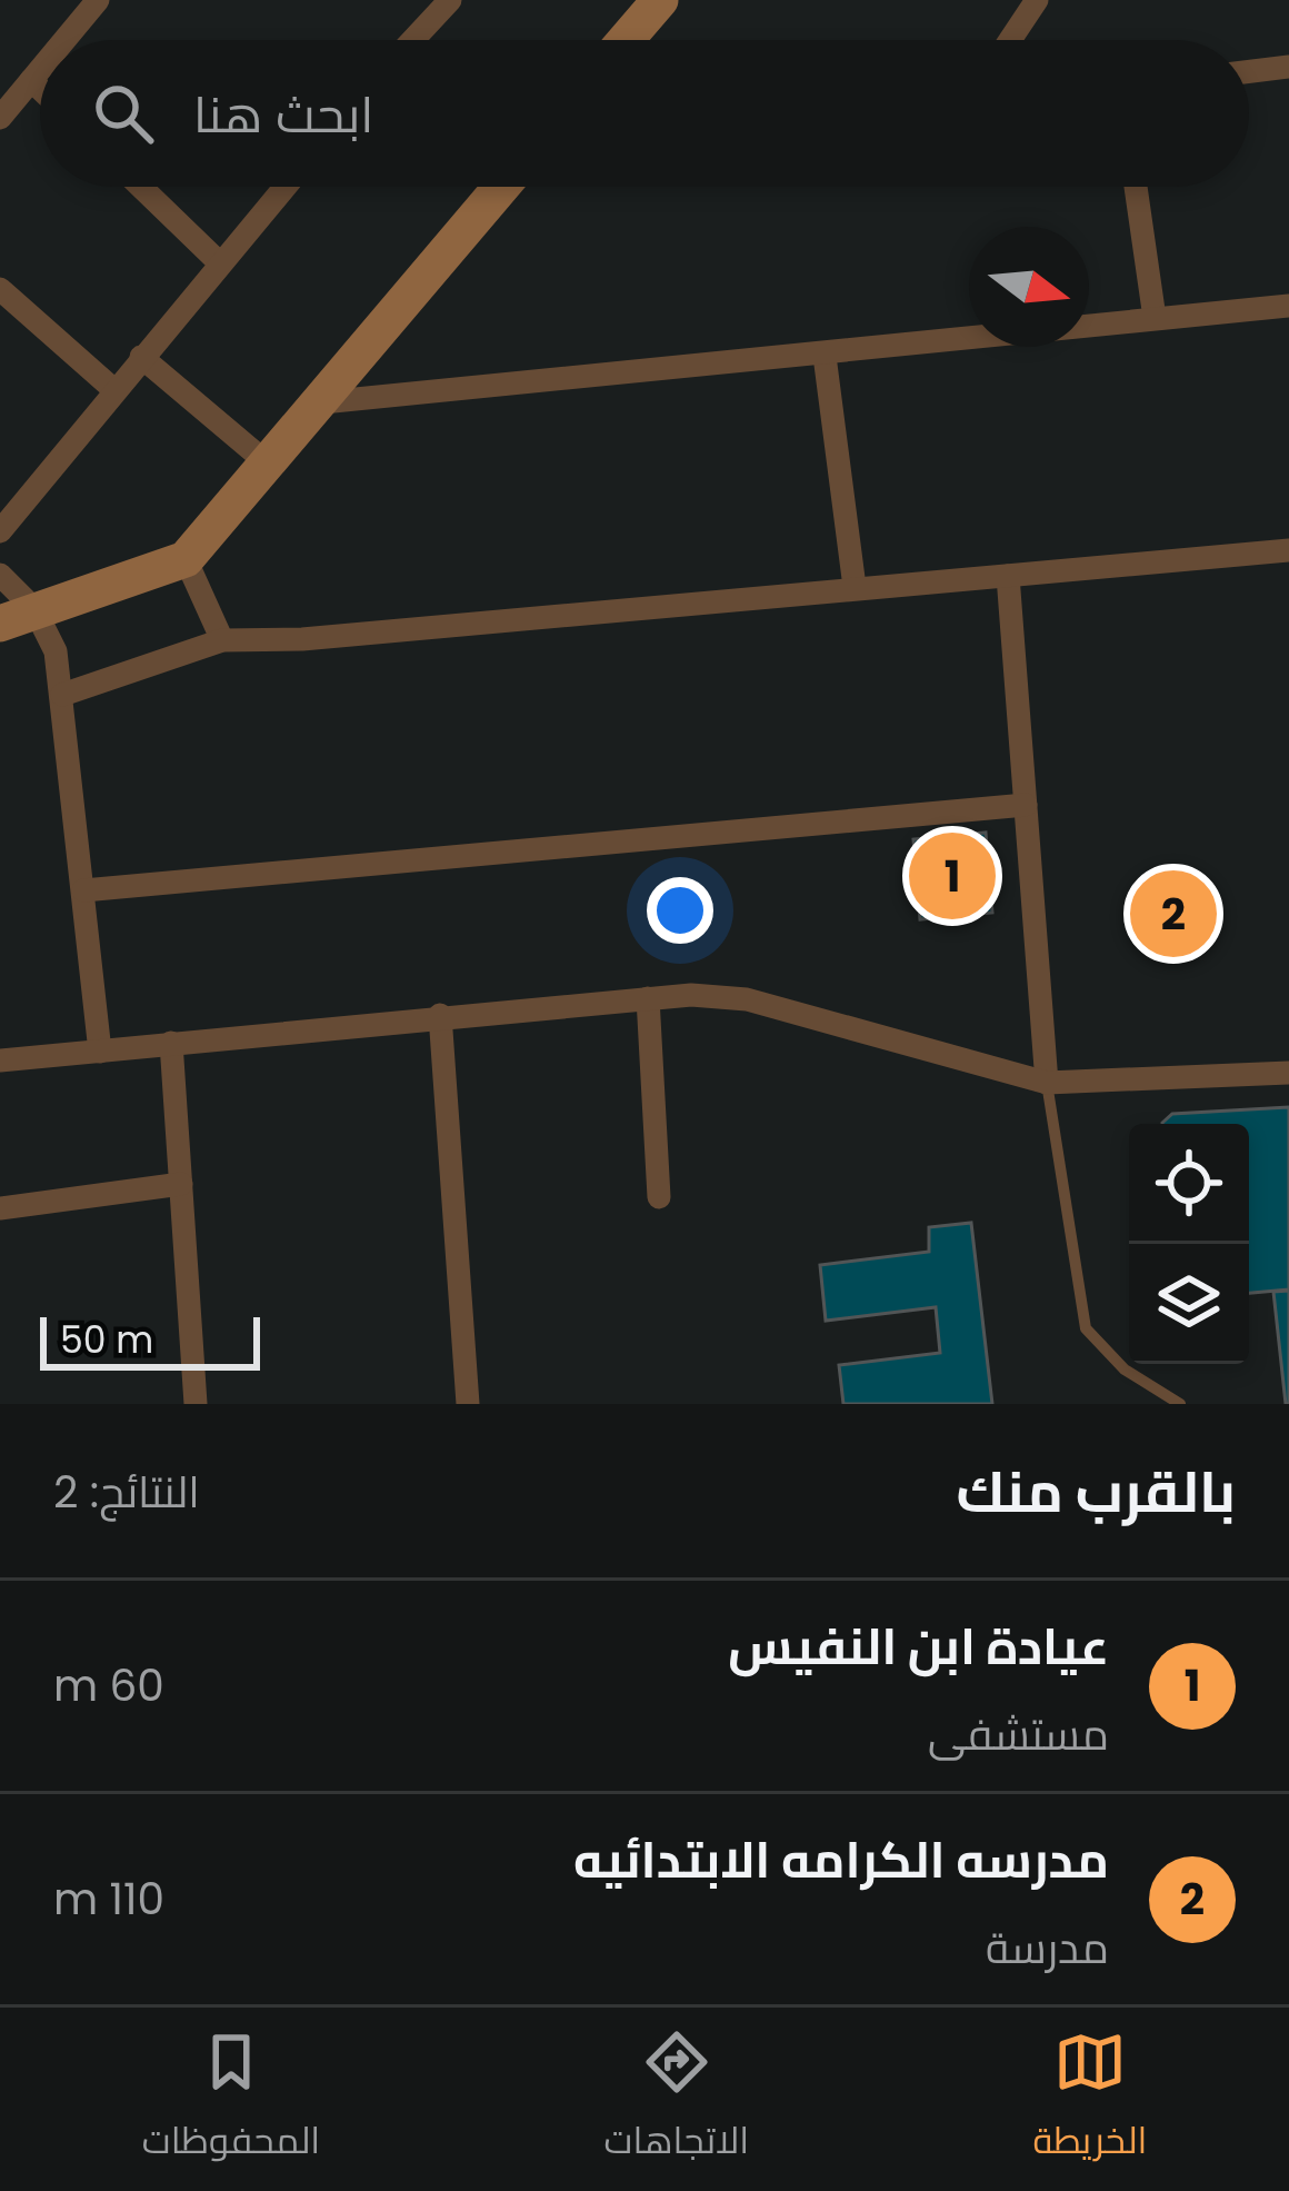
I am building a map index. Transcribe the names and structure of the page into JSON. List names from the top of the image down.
{
  "scale_bar": "50 m",
  "north": "right",
  "page": {
    "search": "ابحث هنا",
    "pins": ["1", "2"],
    "scale": "50 m",
    "heading": ["بالقرب منك", "النتائج: 2"],
    "list": [
      {
        "mark": "1",
        "name": "عيادة ابن النفيس",
        "note": "مستشفى",
        "value": "60 m"
      },
      {
        "mark": "2",
        "name": "مدرسه الكرامه الابتدائيه",
        "note": "مدرسة",
        "value": "110 m"
      }
    ],
    "nav": ["الخريطة", "الاتجاهات", "المحفوظات"]
  }
}
